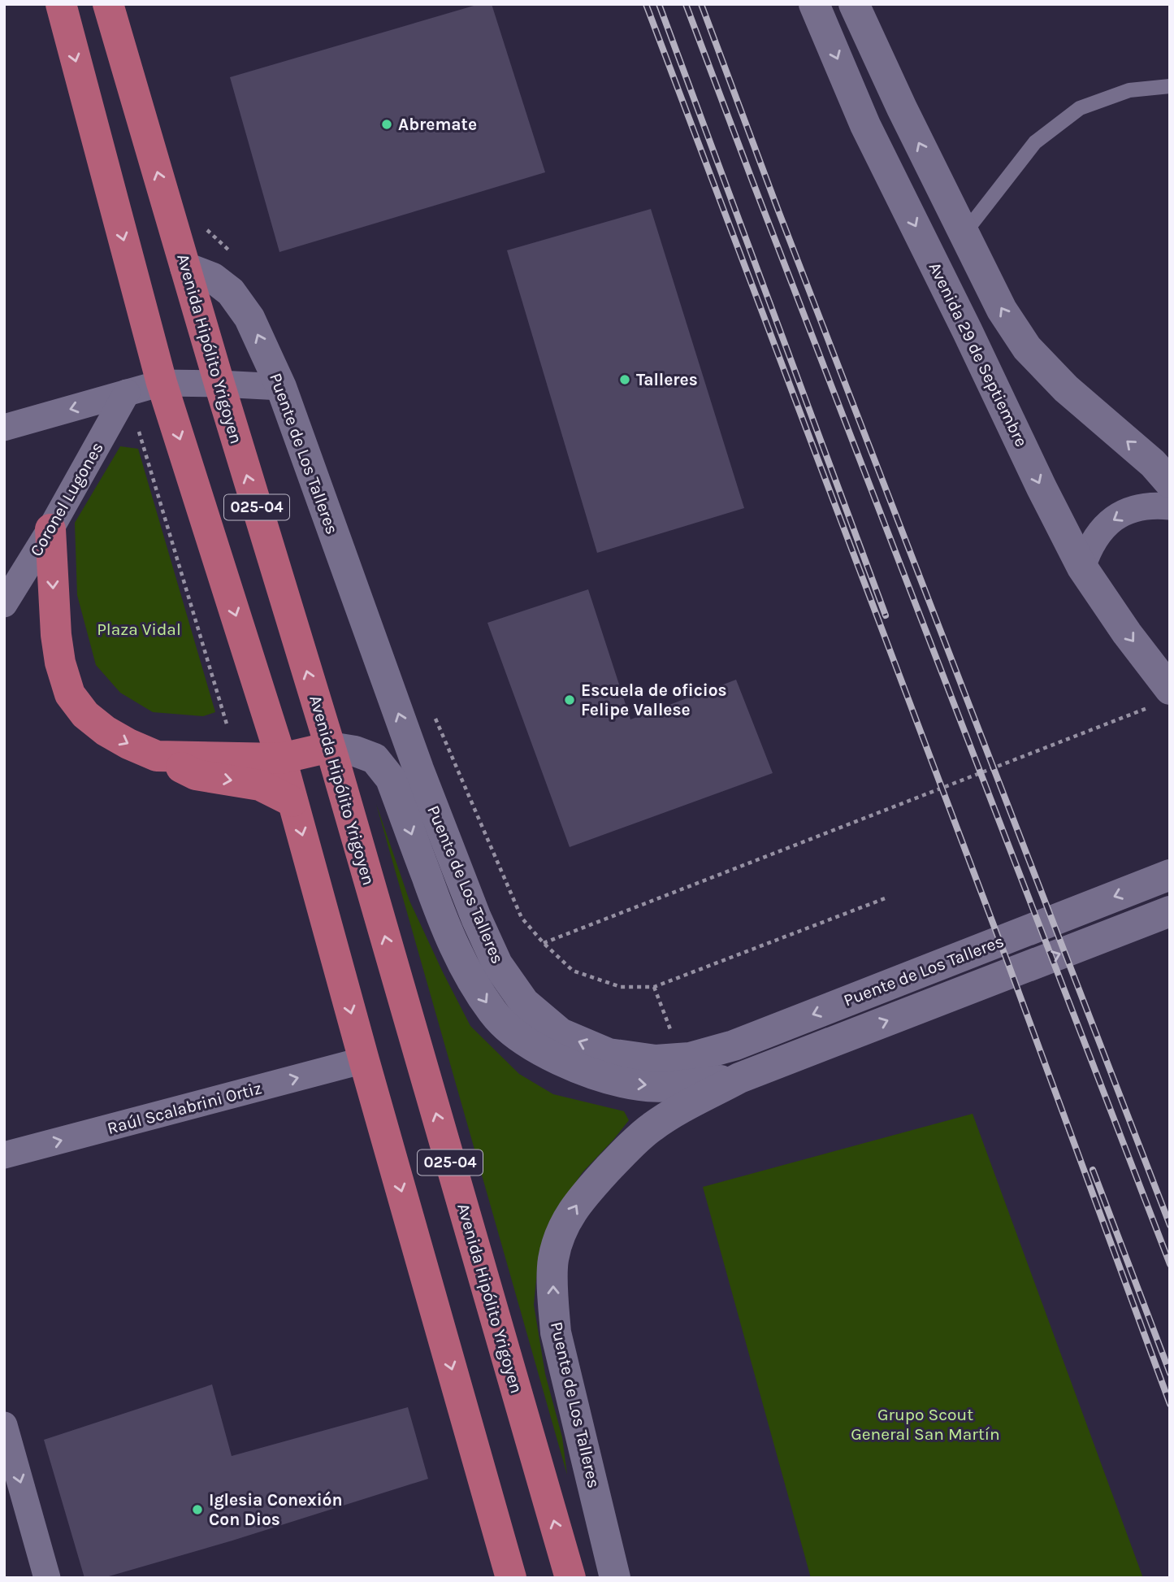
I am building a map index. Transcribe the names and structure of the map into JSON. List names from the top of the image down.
{
  "streets": {
    "main road": [
      "Avenida Hipólito Yrigoyen",
      "Avenida 29 de Septiembre",
      "Puente de Los Talleres",
      "025-04"
    ],
    "street": ["Coronel Lugones", "Raúl Scalabrini Ortiz"]
  },
  "crossings": [
    ["Avenida Hipólito Yrigoyen", "Puente de Los Talleres"],
    ["025-04", "Raúl Scalabrini Ortiz"]
  ],
  "one_way": ["Raúl Scalabrini Ortiz"],
  "parks": ["Plaza Vidal", "Grupo Scout General San Martín"],
  "places": [
    "Abremate",
    "Talleres",
    "Escuela de oficios Felipe Vallese",
    "Iglesia Conexión Con Dios"
  ]
}
